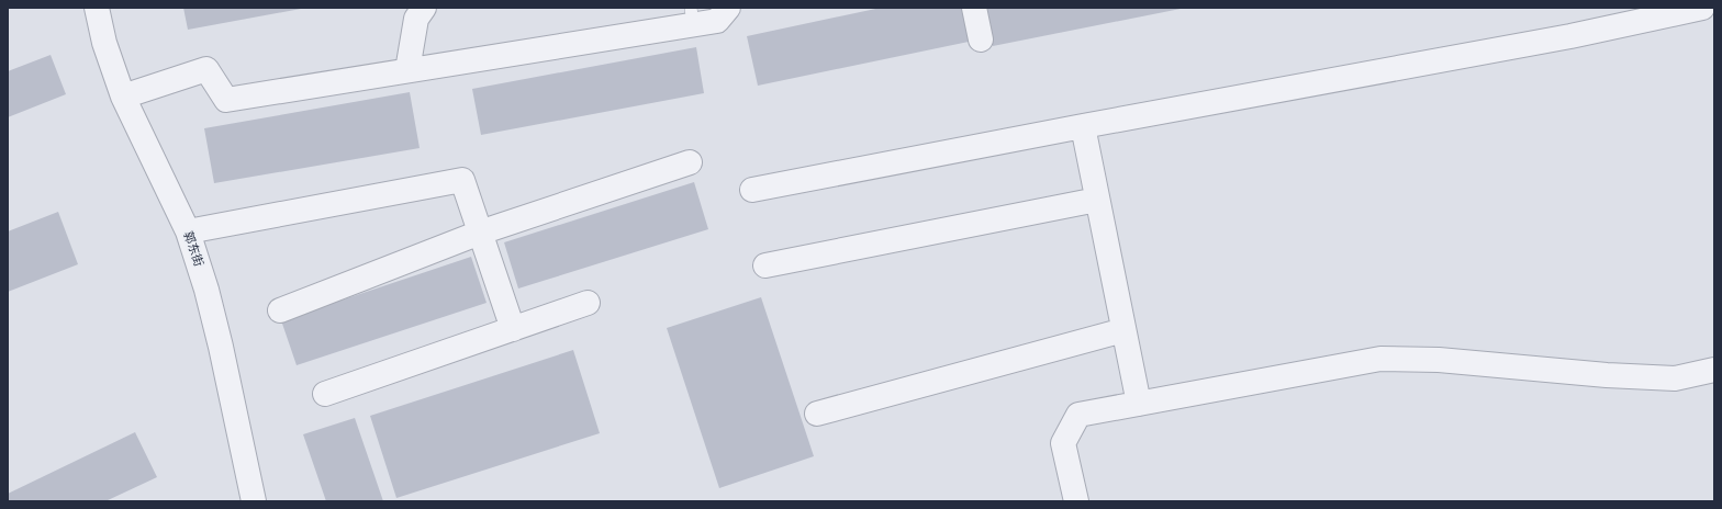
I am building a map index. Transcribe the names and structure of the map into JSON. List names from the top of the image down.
{
  "streets": {
    "street": ["郭东街"]
  }
}
